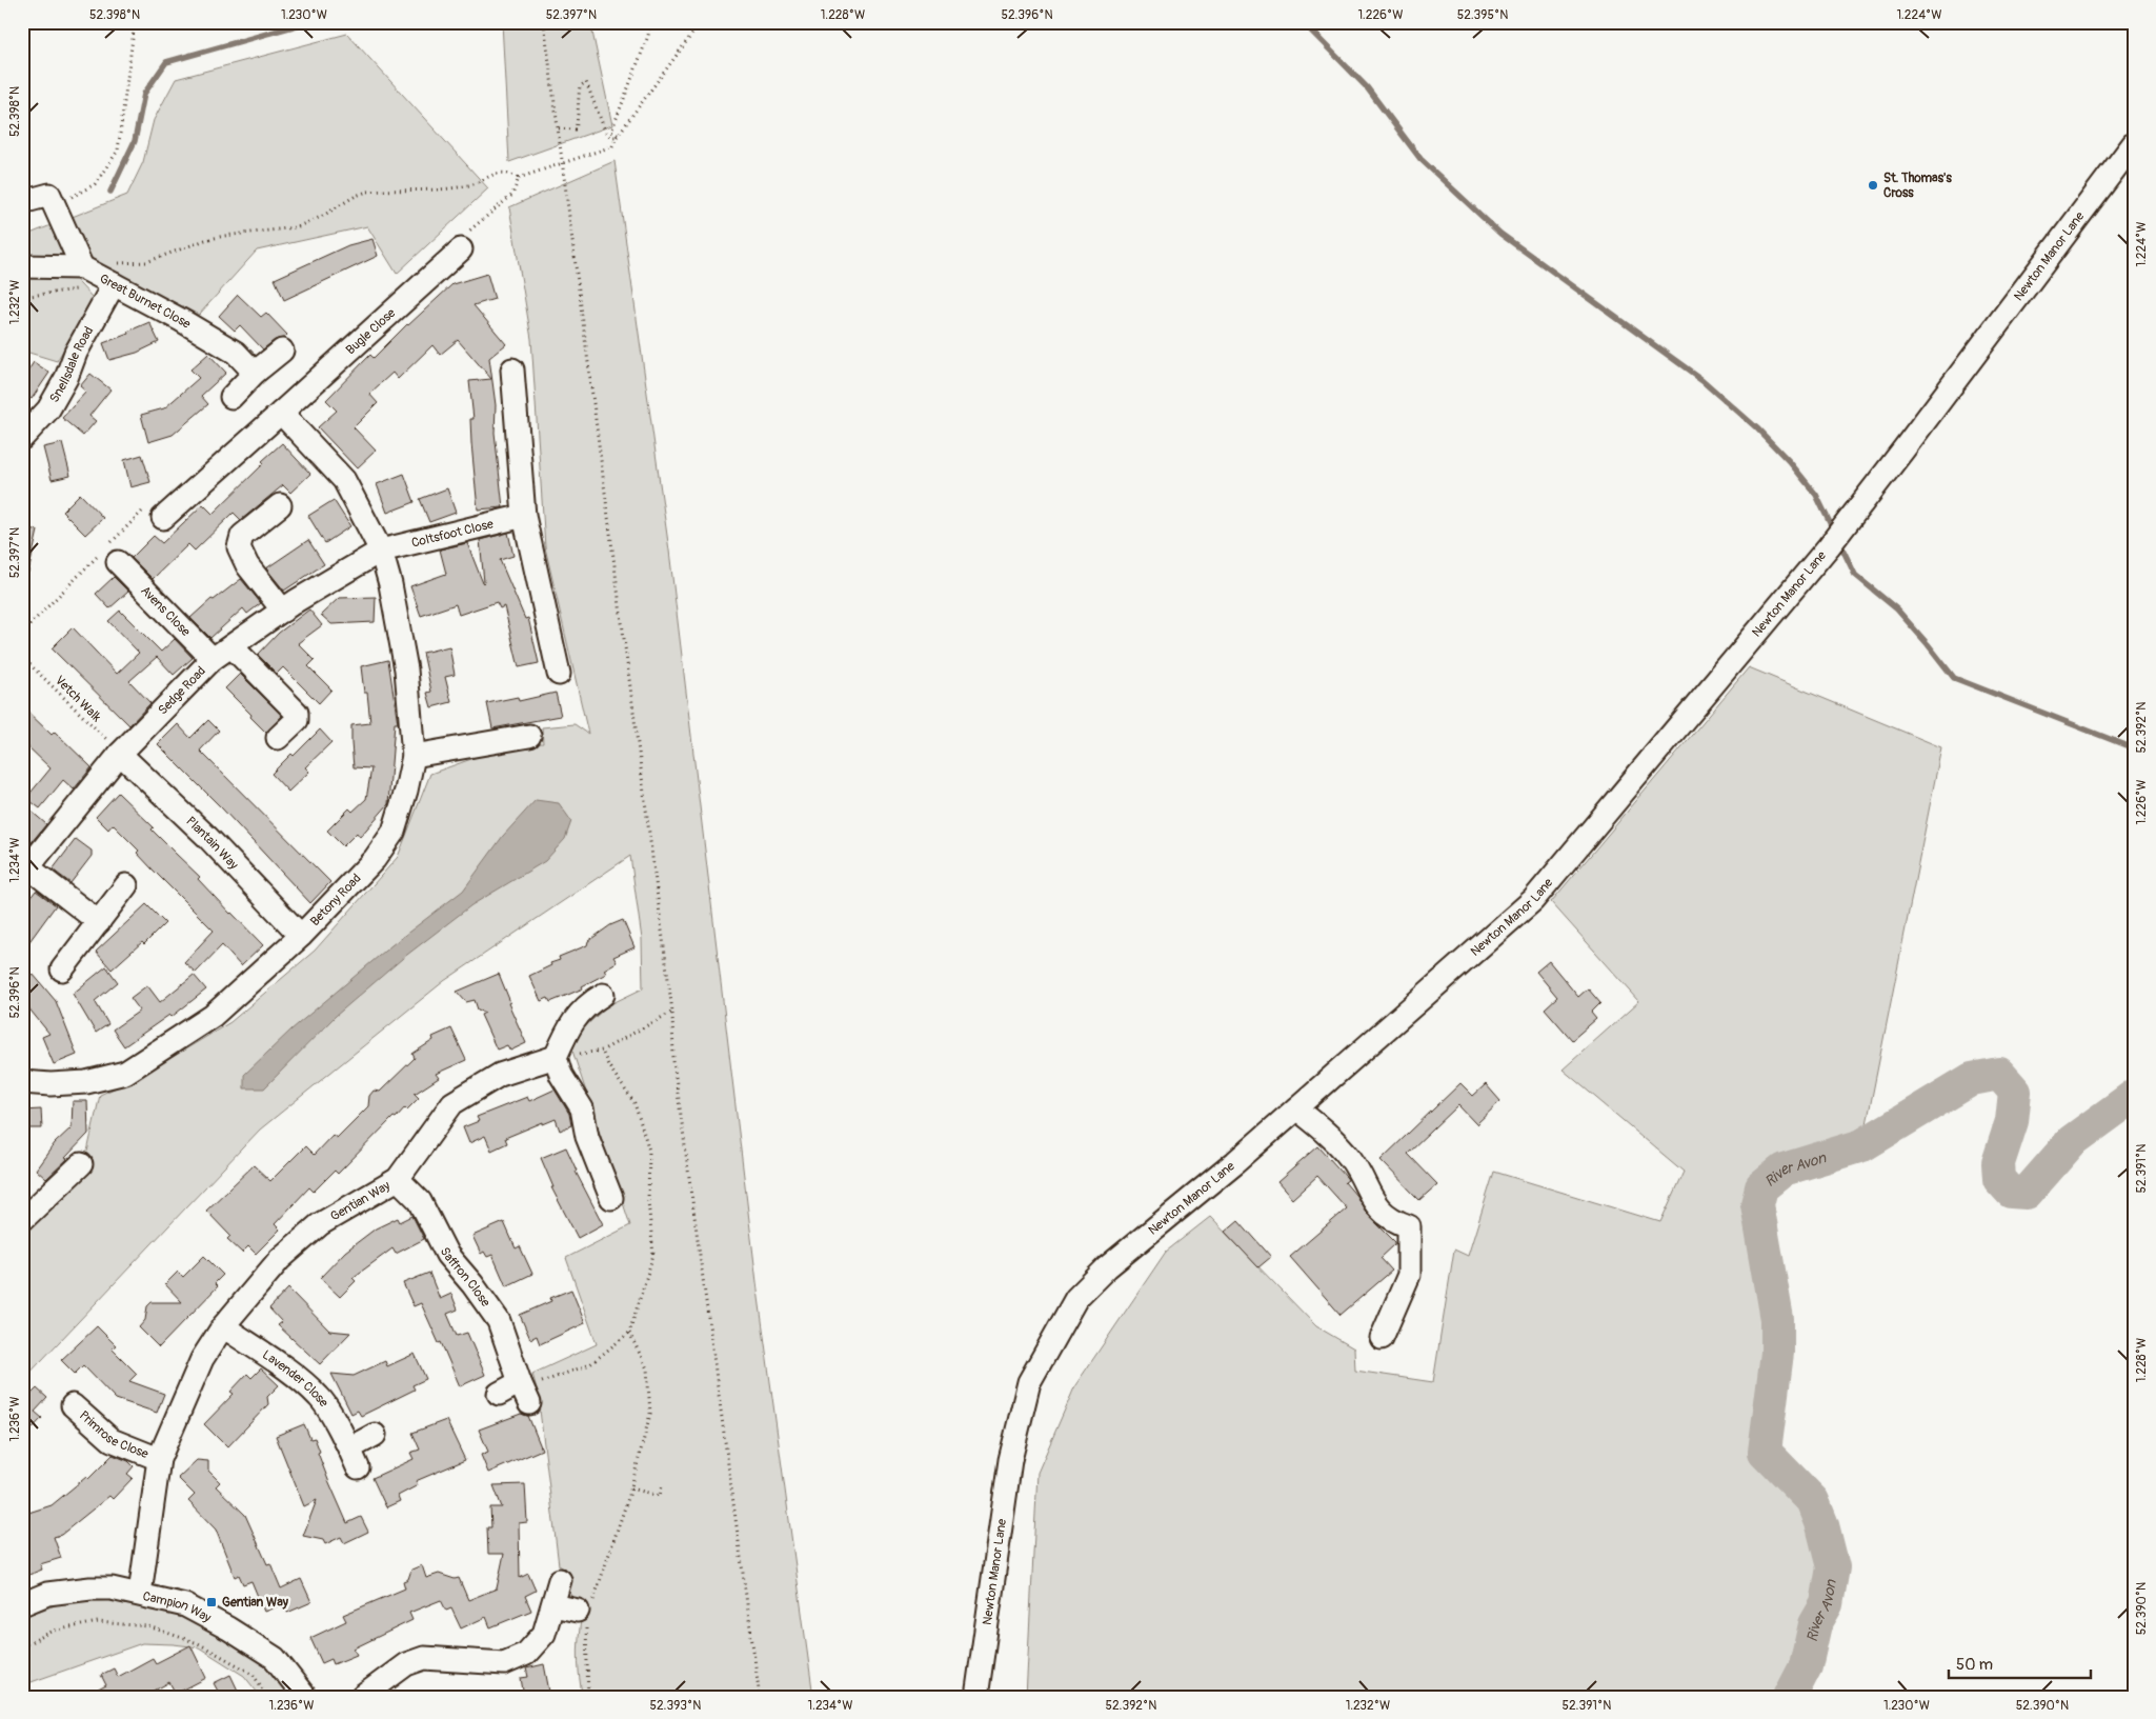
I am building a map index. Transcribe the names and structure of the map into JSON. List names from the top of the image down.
{
  "streets": {
    "street": [
      "Newton Manor Lane",
      "Great Burnet Close",
      "Bugle Close",
      "Snellsdale Road",
      "Coltsfoot Close",
      "Avens Close",
      "Sedge Road",
      "Plantain Way",
      "Betony Road",
      "Gentian Way",
      "Saffron Close",
      "Lavender Close",
      "Primrose Close",
      "Campion Way"
    ],
    "path": ["Vetch Walk"]
  },
  "crossings": [
    ["Great Burnet Close", "Snellsdale Road"],
    ["Coltsfoot Close", "Sedge Road"],
    ["Coltsfoot Close", "Betony Road"],
    ["Avens Close", "Sedge Road"],
    ["Sedge Road", "Vetch Walk"],
    ["Sedge Road", "Plantain Way"],
    ["Sedge Road", "Betony Road"],
    ["Vetch Walk", "Plantain Way"],
    ["Plantain Way", "Betony Road"],
    ["Gentian Way", "Saffron Close"],
    ["Gentian Way", "Lavender Close"],
    ["Gentian Way", "Primrose Close"],
    ["Gentian Way", "Campion Way"]
  ],
  "water": ["River Avon"],
  "places": {
    "other": ["St. Thomas's Cross"],
    "transit": ["Gentian Way"]
  },
  "scale_bar": "50 m",
  "coordinates": [
    "52.398°N",
    "1.230°W",
    "52.397°N",
    "1.228°W",
    "52.396°N",
    "1.226°W",
    "52.395°N",
    "1.224°W",
    "1.232°W",
    "52.392°N",
    "1.234°W",
    "52.391°N",
    "1.236°W",
    "52.390°N",
    "52.393°N"
  ]
}
